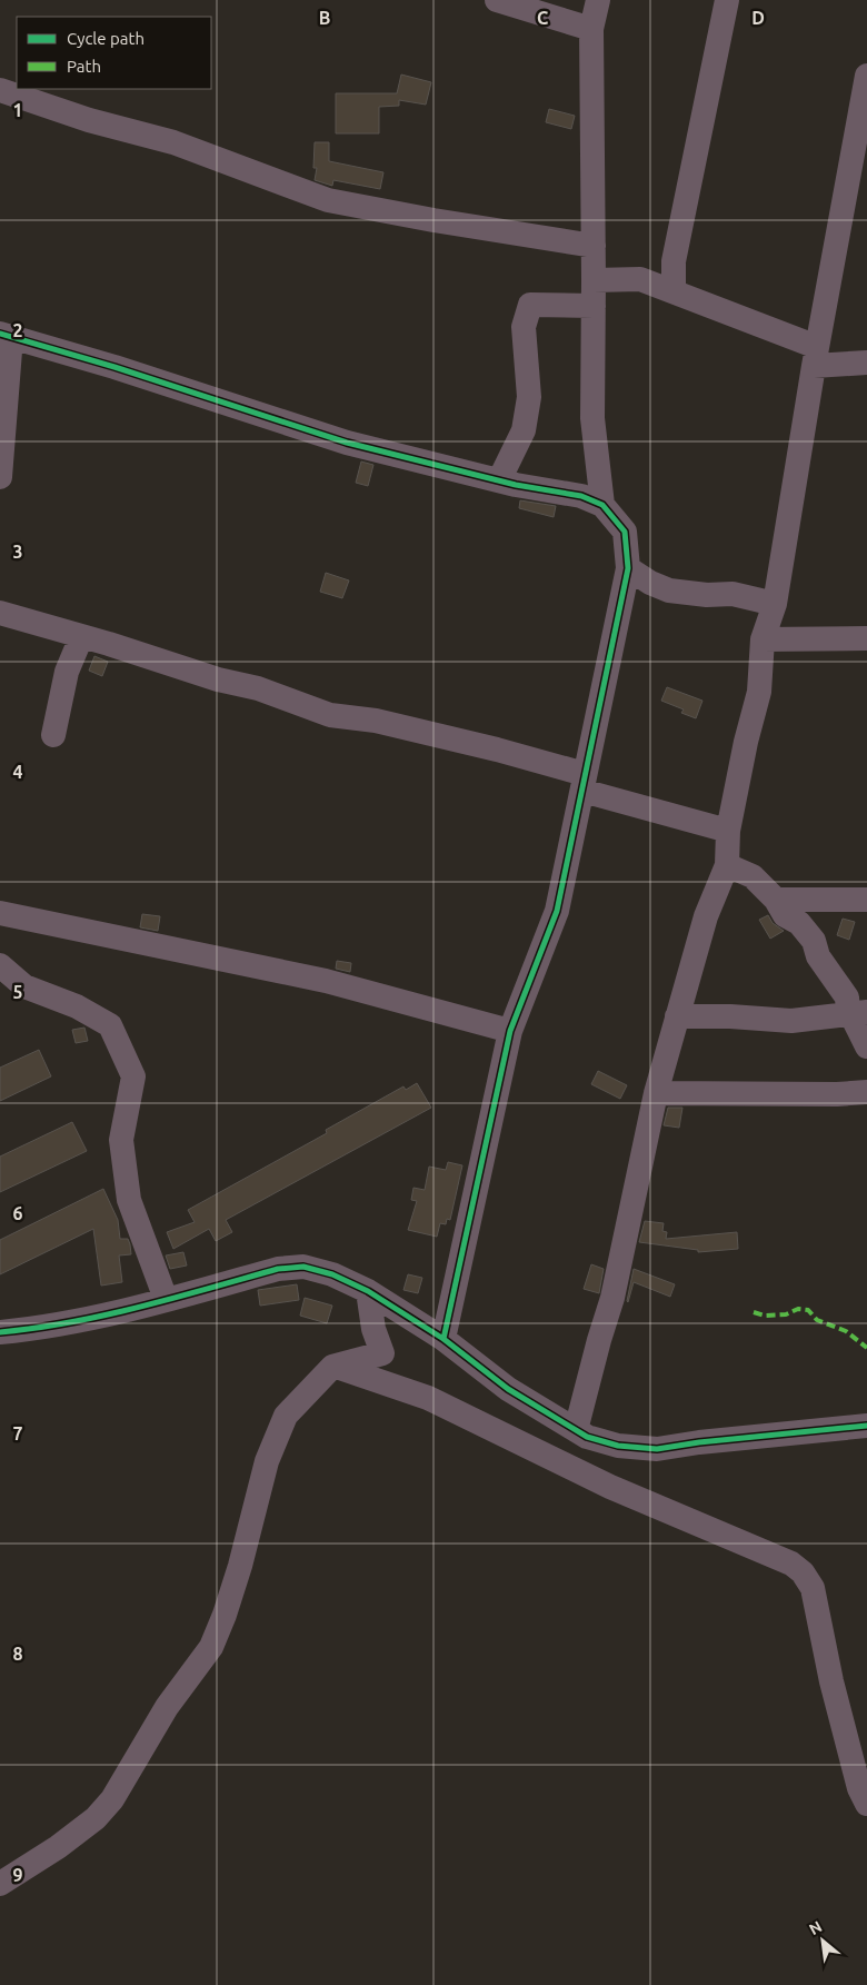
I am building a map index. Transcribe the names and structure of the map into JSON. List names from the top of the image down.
{
  "legend": ["Cycle path", "Path"],
  "north": "top left",
  "grid": {
    "columns": ["B", "C", "D"],
    "rows": [
      "1",
      "2",
      "3",
      "4",
      "5",
      "6",
      "7",
      "8",
      "9"
    ]
  }
}
